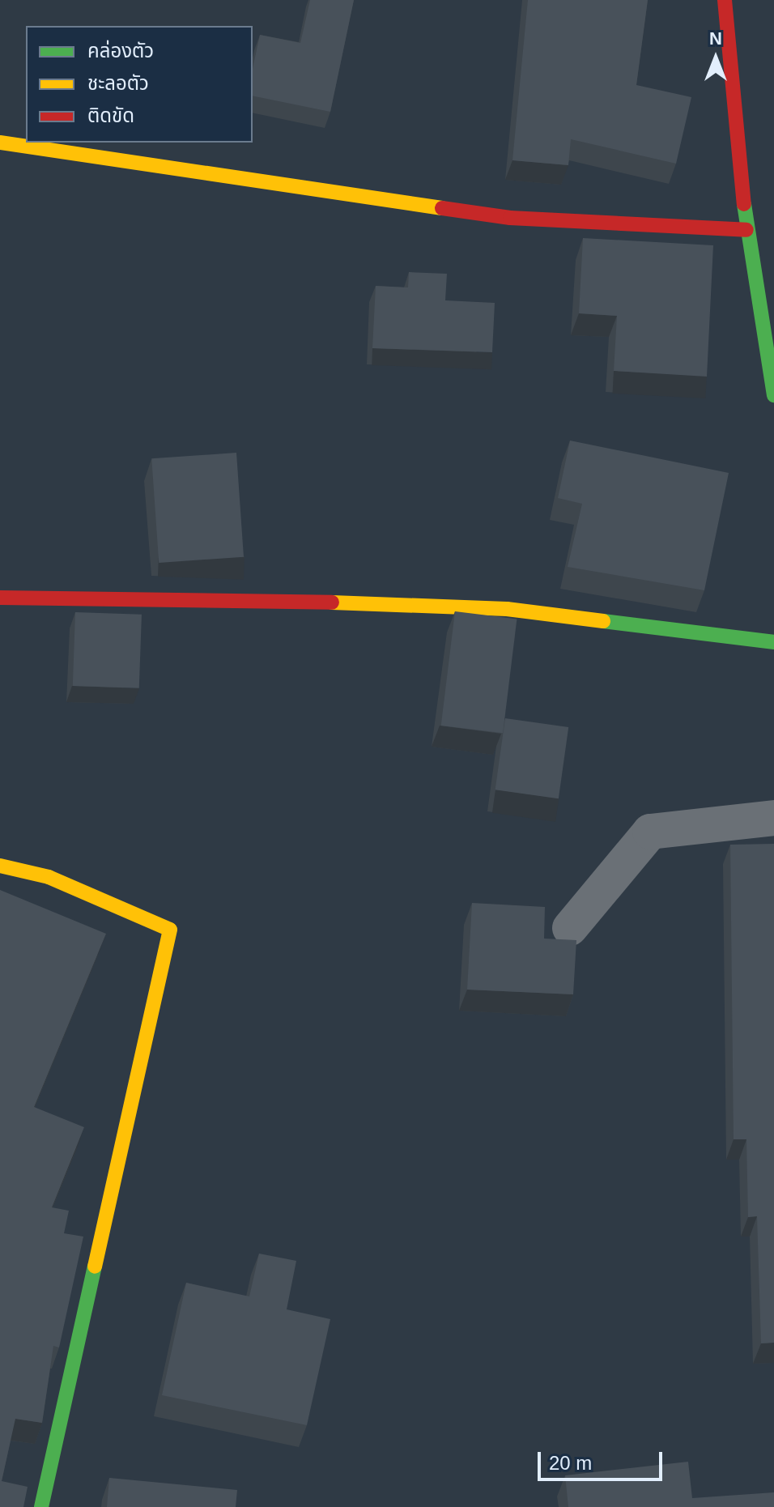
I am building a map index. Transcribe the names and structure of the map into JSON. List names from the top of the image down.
{
  "legend": ["คล่องตัว", "ชะลอตัว", "ติดขัด"],
  "scale_bar": "20 m",
  "north": "top"
}
